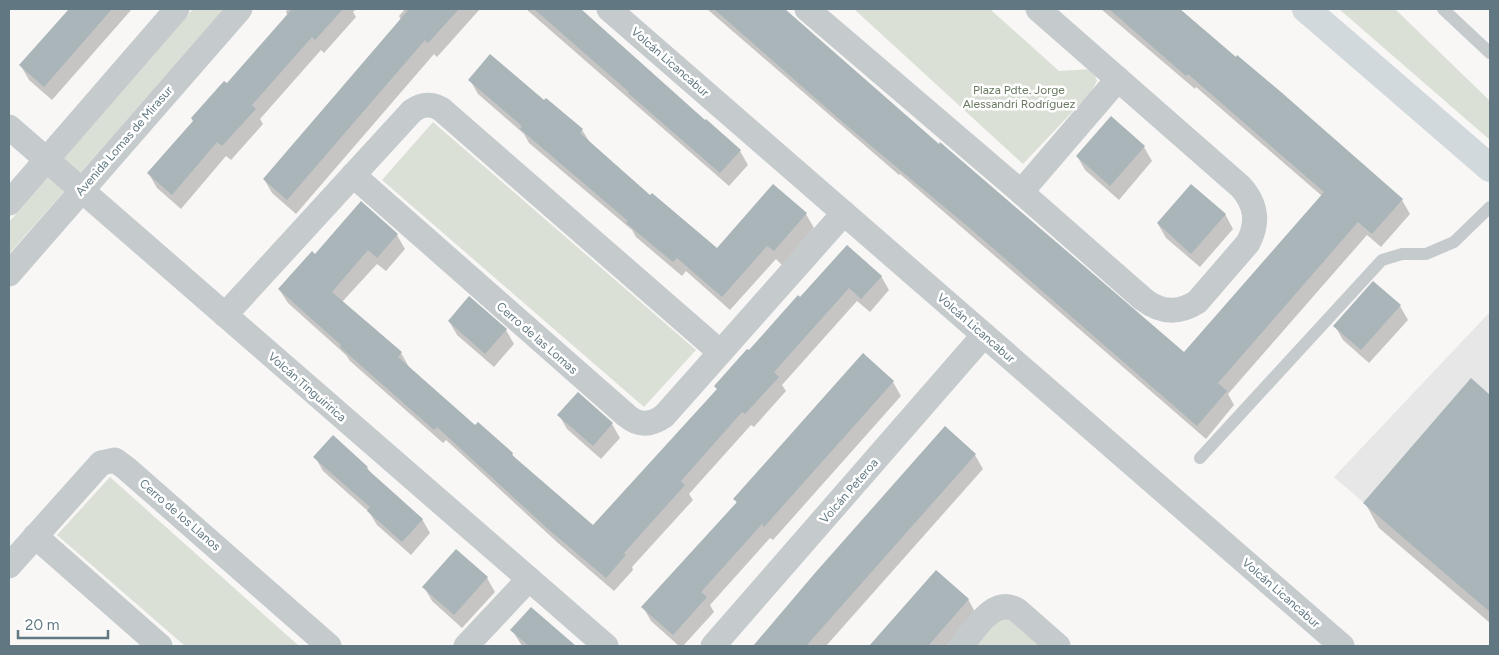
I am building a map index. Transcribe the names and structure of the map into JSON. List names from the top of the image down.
{
  "streets": {
    "street": [
      "Volcán Licancabur",
      "Avenida Lomas de Mirasur",
      "Cerro de las Lomas",
      "Volcán Tinguiririca",
      "Volcán Peteroa",
      "Cerro de los Llanos"
    ]
  },
  "crossings": [
    ["Volcán Licancabur", "Cerro de las Lomas"],
    ["Volcán Licancabur", "Volcán Peteroa"],
    ["Avenida Lomas de Mirasur", "Volcán Tinguiririca"]
  ],
  "parks": ["Plaza Pdte. Jorge Alessandri Rodríguez"],
  "scale_bar": "20 m"
}
